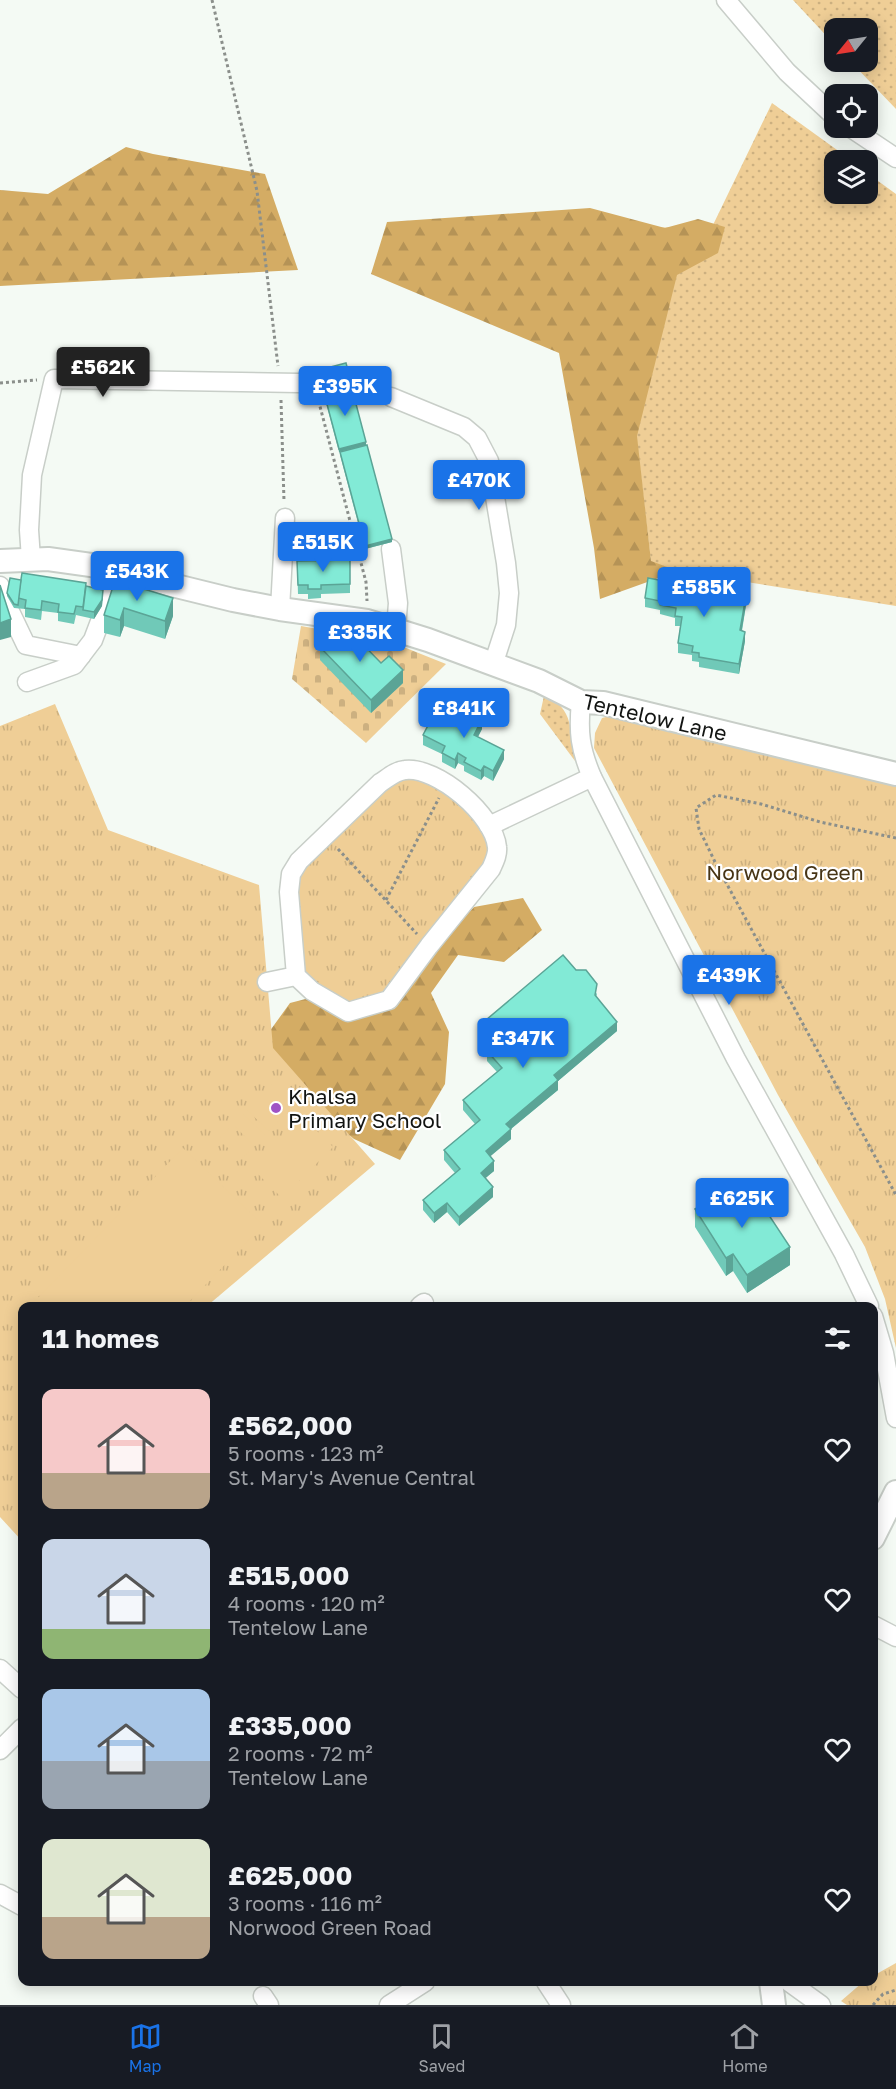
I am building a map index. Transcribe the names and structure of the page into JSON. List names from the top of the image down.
{
  "streets": {
    "main road": ["Tentelow Lane"]
  },
  "parks": ["Norwood Green"],
  "places": ["Khalsa Primary School"],
  "north": "bottom left",
  "page": {
    "price": [
      "£562K",
      "£395K",
      "£470K",
      "£515K",
      "£543K",
      "£585K",
      "£335K",
      "£841K",
      "£439K",
      "£347K",
      "£625K"
    ],
    "heading": "11 homes",
    "list": [
      {
        "name": "£562,000",
        "note": "5 rooms · 123 m² · St. Mary's Avenue Central"
      },
      {
        "name": "£515,000",
        "note": "4 rooms · 120 m² · Tentelow Lane"
      },
      {
        "name": "£335,000",
        "note": "2 rooms · 72 m² · Tentelow Lane"
      },
      {
        "name": "£625,000",
        "note": "3 rooms · 116 m² · Norwood Green Road"
      }
    ],
    "tabs": ["Map", "Saved", "Home"]
  }
}
